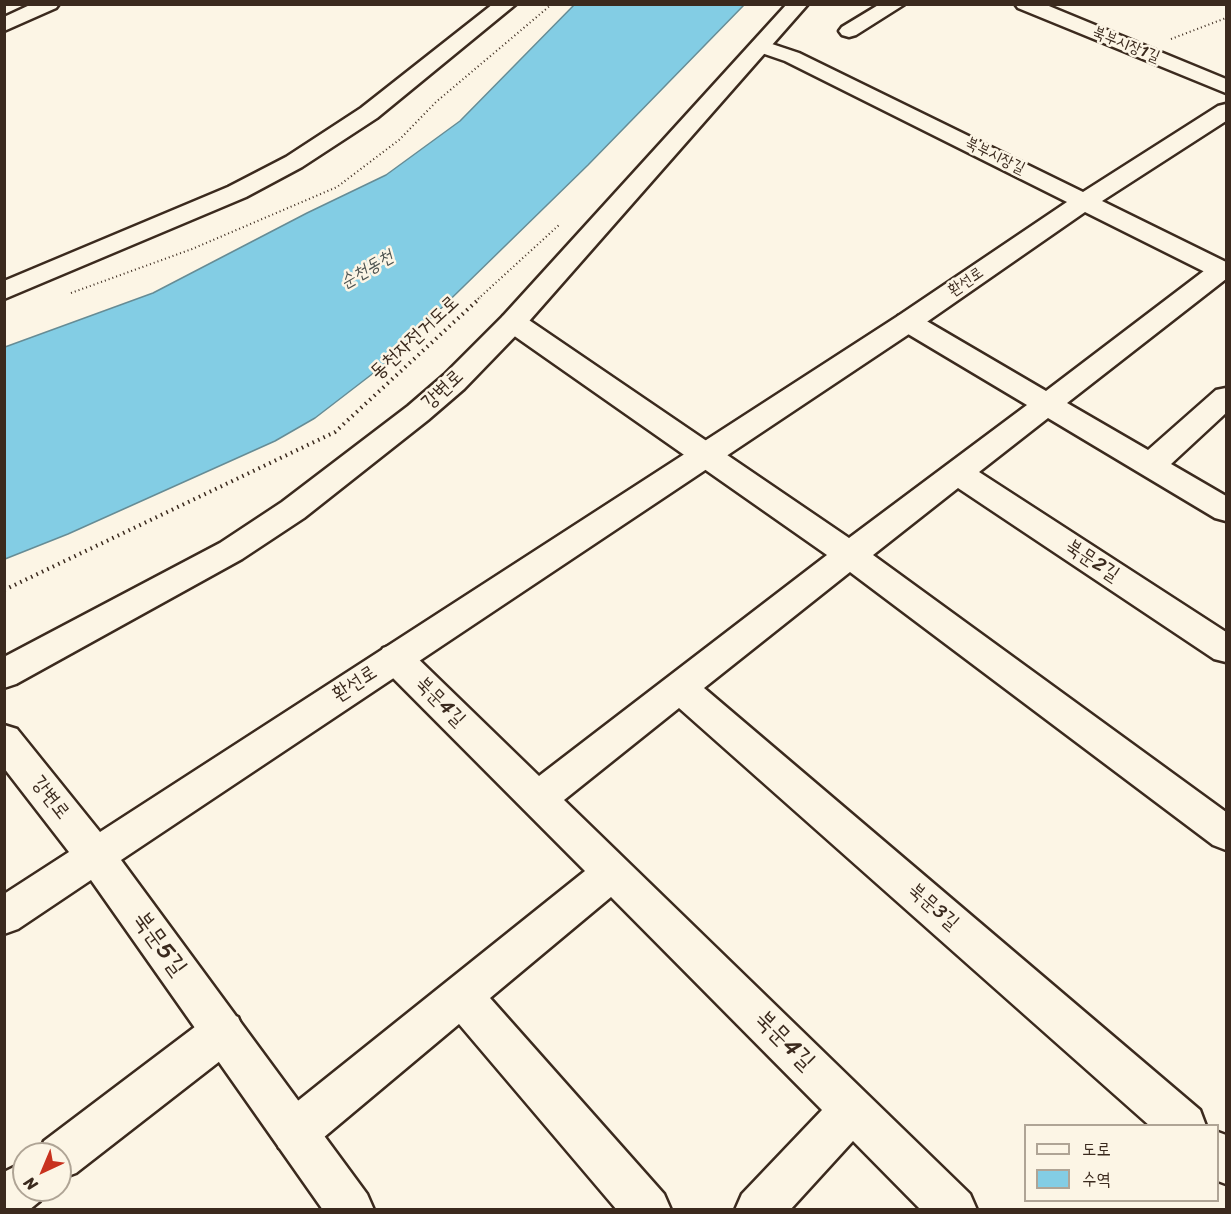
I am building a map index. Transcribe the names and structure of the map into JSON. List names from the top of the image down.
{
  "streets": {
    "street": [
      "북부시장1길",
      "북부시장길",
      "환선로",
      "강변로",
      "북문2길",
      "북문4길",
      "북문3길",
      "북문5길"
    ],
    "path": ["동천자전거도로"]
  },
  "crossings": [
    ["북부시장길", "환선로"],
    ["북부시장길", "강변로"],
    ["환선로", "강변로"],
    ["환선로", "북문4길"],
    ["환선로", "북문5길"],
    ["강변로", "북문5길"]
  ],
  "water": ["순천동천"],
  "legend": ["도로", "수역"],
  "north": "bottom left"
}
